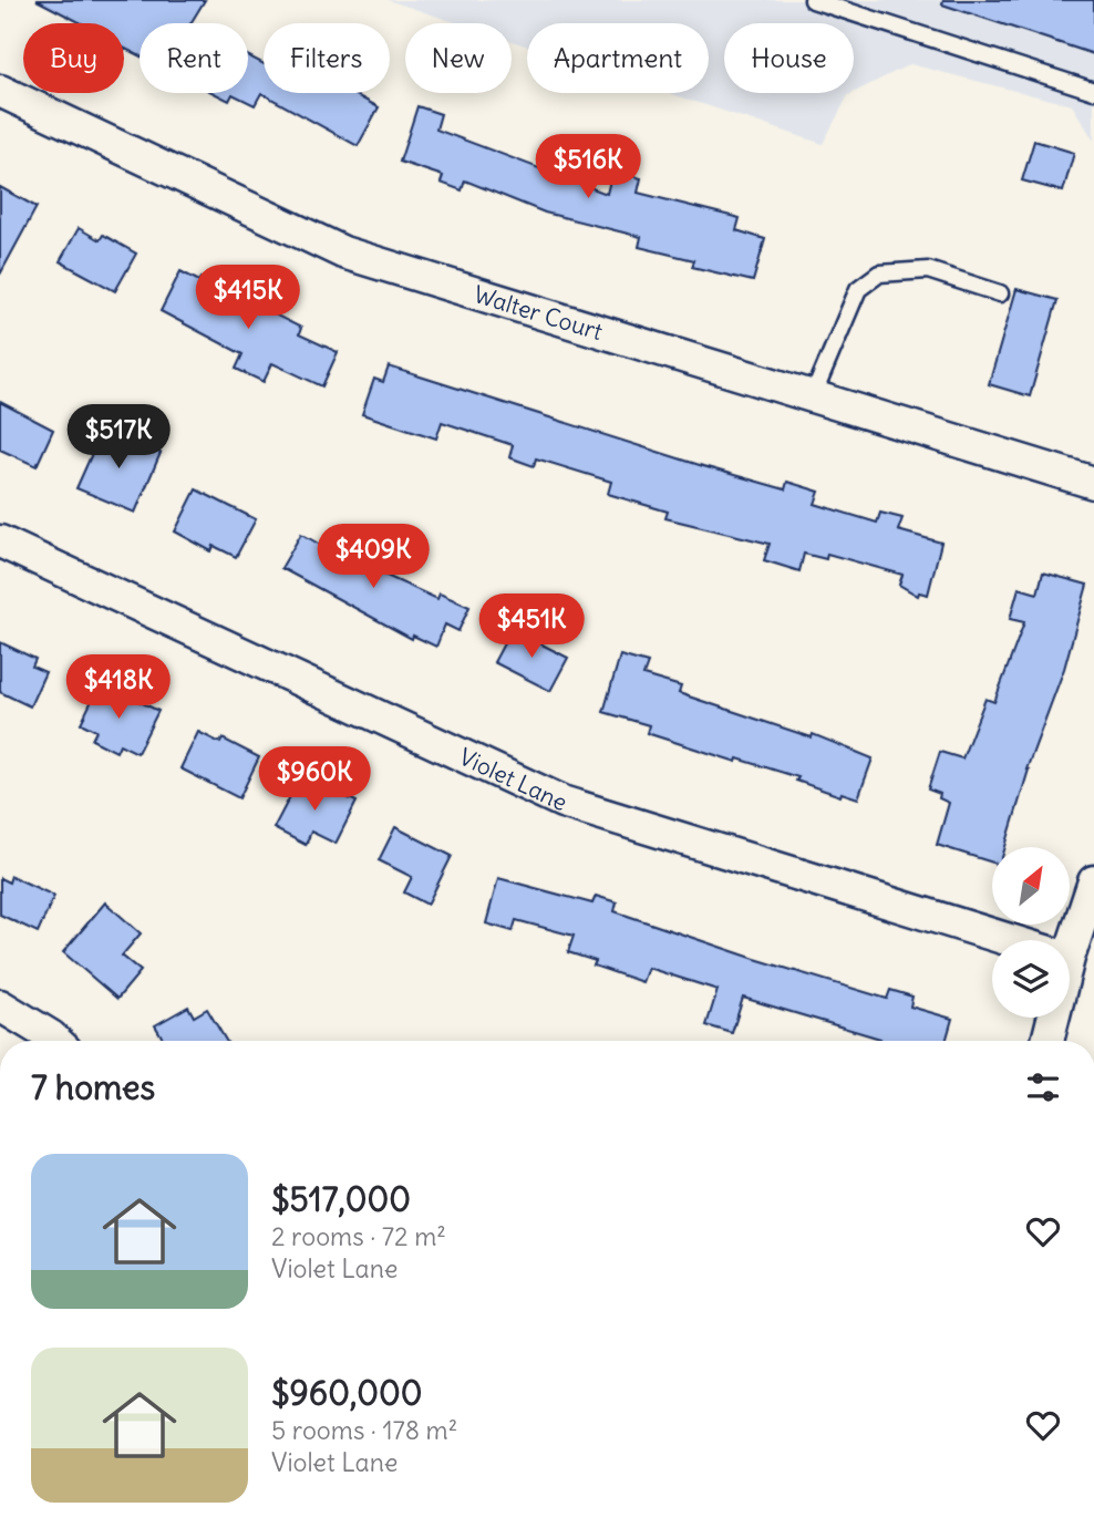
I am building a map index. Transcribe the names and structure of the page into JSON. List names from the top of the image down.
{
  "streets": {
    "street": ["Walter Court", "Violet Lane"]
  },
  "north": "top right",
  "page": {
    "chip": [
      "Buy",
      "Rent",
      "Filters",
      "New",
      "Apartment",
      "House"
    ],
    "price": [
      "$516K",
      "$415K",
      "$517K",
      "$409K",
      "$451K",
      "$418K",
      "$960K"
    ],
    "heading": "7 homes",
    "list": [
      {
        "name": "$517,000",
        "note": "2 rooms · 72 m² · Violet Lane"
      },
      {
        "name": "$960,000",
        "note": "5 rooms · 178 m² · Violet Lane"
      }
    ]
  }
}
